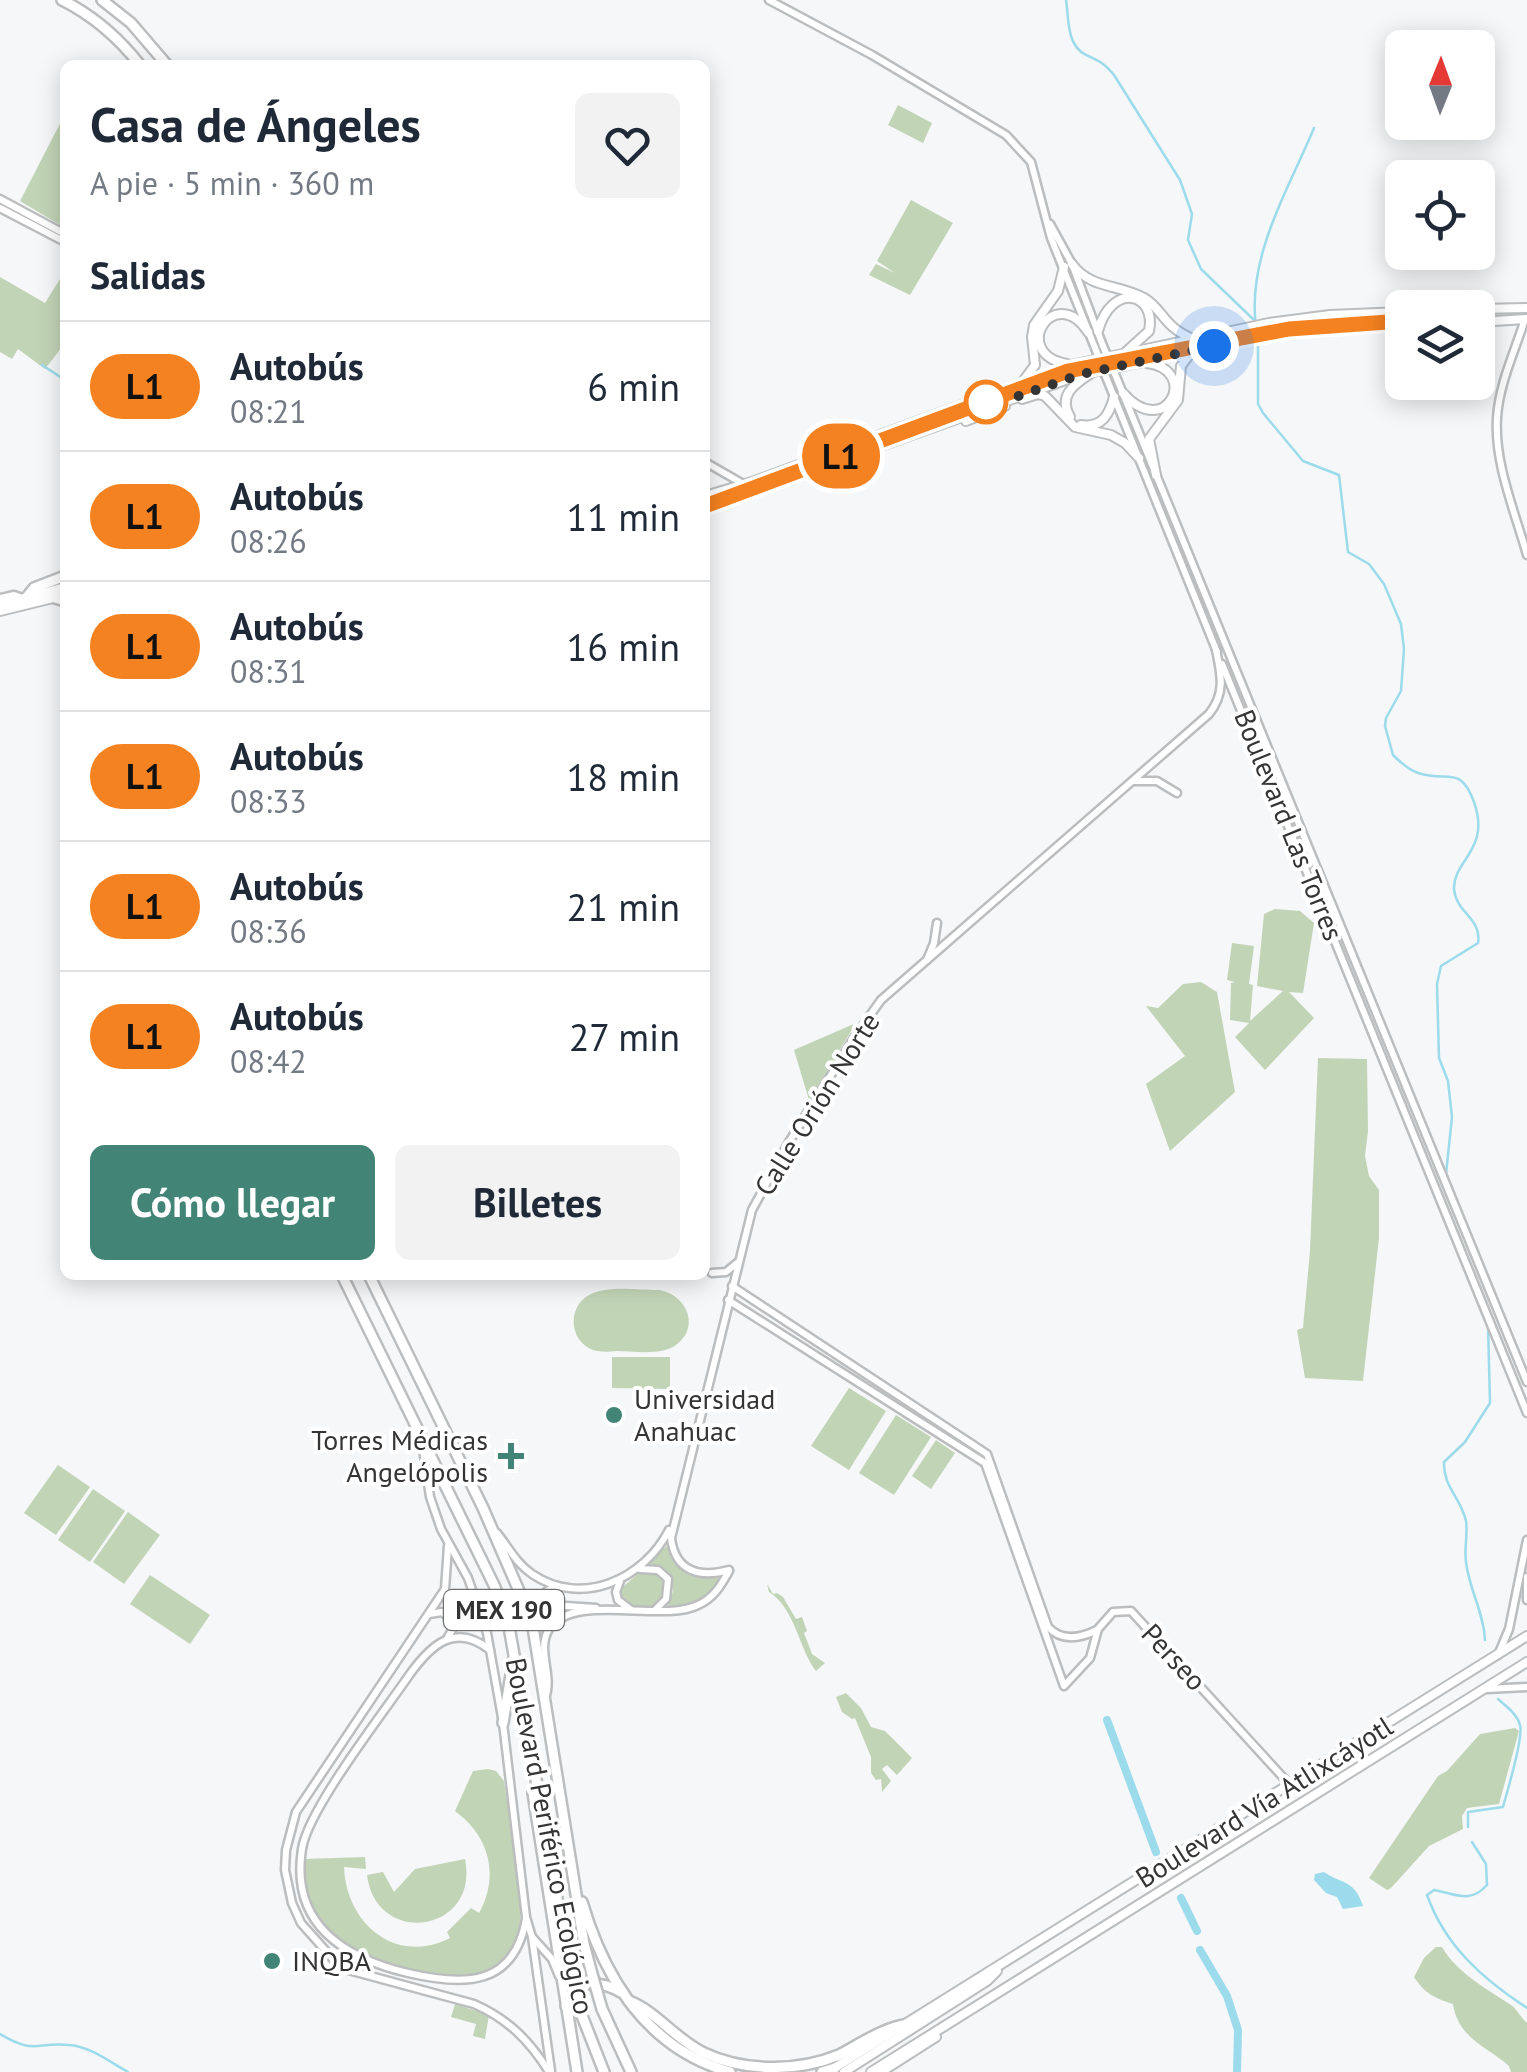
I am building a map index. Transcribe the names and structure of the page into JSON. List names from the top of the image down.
{
  "streets": {
    "highway": ["MEX 190", "Boulevard Periférico Ecológico"],
    "main road": ["Boulevard Vía Atlixcáyotl"],
    "street": ["Boulevard Las Torres", "Calle Orión Norte", "Perseo"]
  },
  "crossings": [
    ["Boulevard Las Torres", "Calle Orión Norte"],
    ["Perseo", "Boulevard Vía Atlixcáyotl"]
  ],
  "places": {
    "other": ["Universidad Anahuac", "INQBA"],
    "health": ["Torres Médicas Angelópolis"]
  },
  "lines": ["bus line L1"],
  "north": "top",
  "page": {
    "on_map": "L1",
    "heading": [
      ["Casa de Ángeles", "A pie · 5 min · 360 m"],
      "Salidas"
    ],
    "list": [
      {
        "mark": "L1",
        "name": "Autobús",
        "note": "08:21",
        "value": "6 min"
      },
      {
        "mark": "L1",
        "name": "Autobús",
        "note": "08:26",
        "value": "11 min"
      },
      {
        "mark": "L1",
        "name": "Autobús",
        "note": "08:31",
        "value": "16 min"
      },
      {
        "mark": "L1",
        "name": "Autobús",
        "note": "08:33",
        "value": "18 min"
      },
      {
        "mark": "L1",
        "name": "Autobús",
        "note": "08:36",
        "value": "21 min"
      },
      {
        "mark": "L1",
        "name": "Autobús",
        "note": "08:42",
        "value": "27 min"
      }
    ],
    "buttons": ["Cómo llegar", "Billetes"]
  }
}
